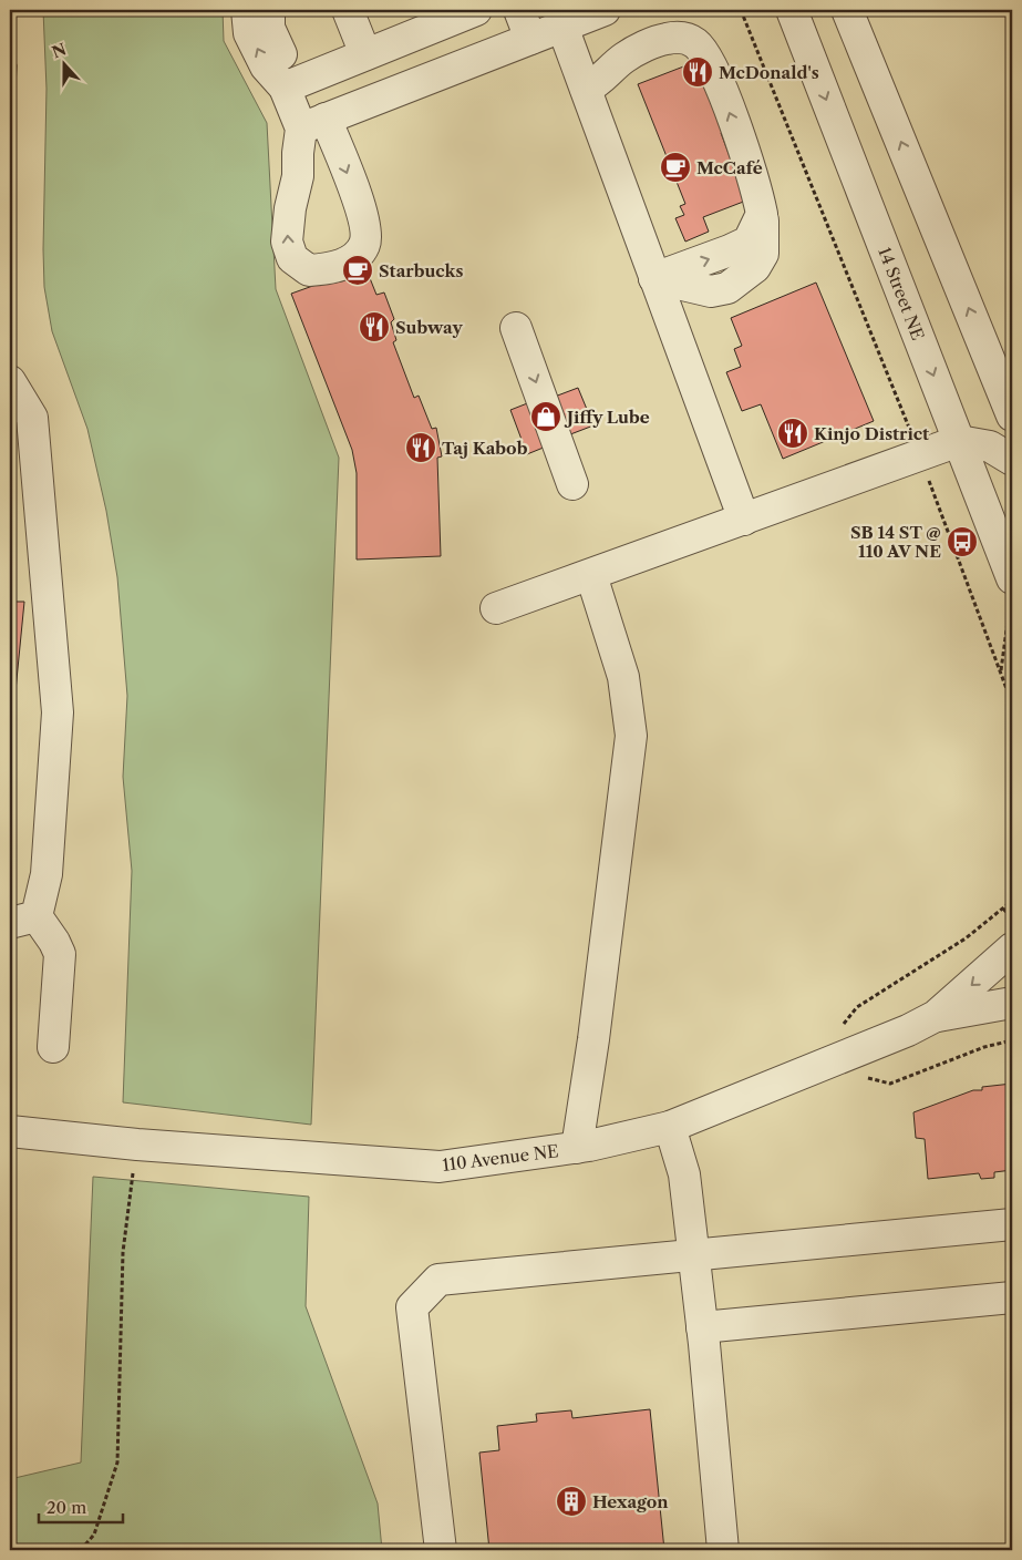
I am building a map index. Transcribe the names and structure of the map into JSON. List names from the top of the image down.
{
  "streets": {
    "street": ["14 Street NE", "110 Avenue NE"]
  },
  "places": {
    "restaurant": [
      "McDonald's",
      "Subway",
      "Kinjo District",
      "Taj Kabob"
    ],
    "cafe": ["McCafé", "Starbucks"],
    "shop": ["Jiffy Lube"],
    "bus stop": ["SB 14 ST @ 110 AV NE"],
    "building": ["Hexagon"]
  },
  "scale_bar": "20 m",
  "north": "top"
}
